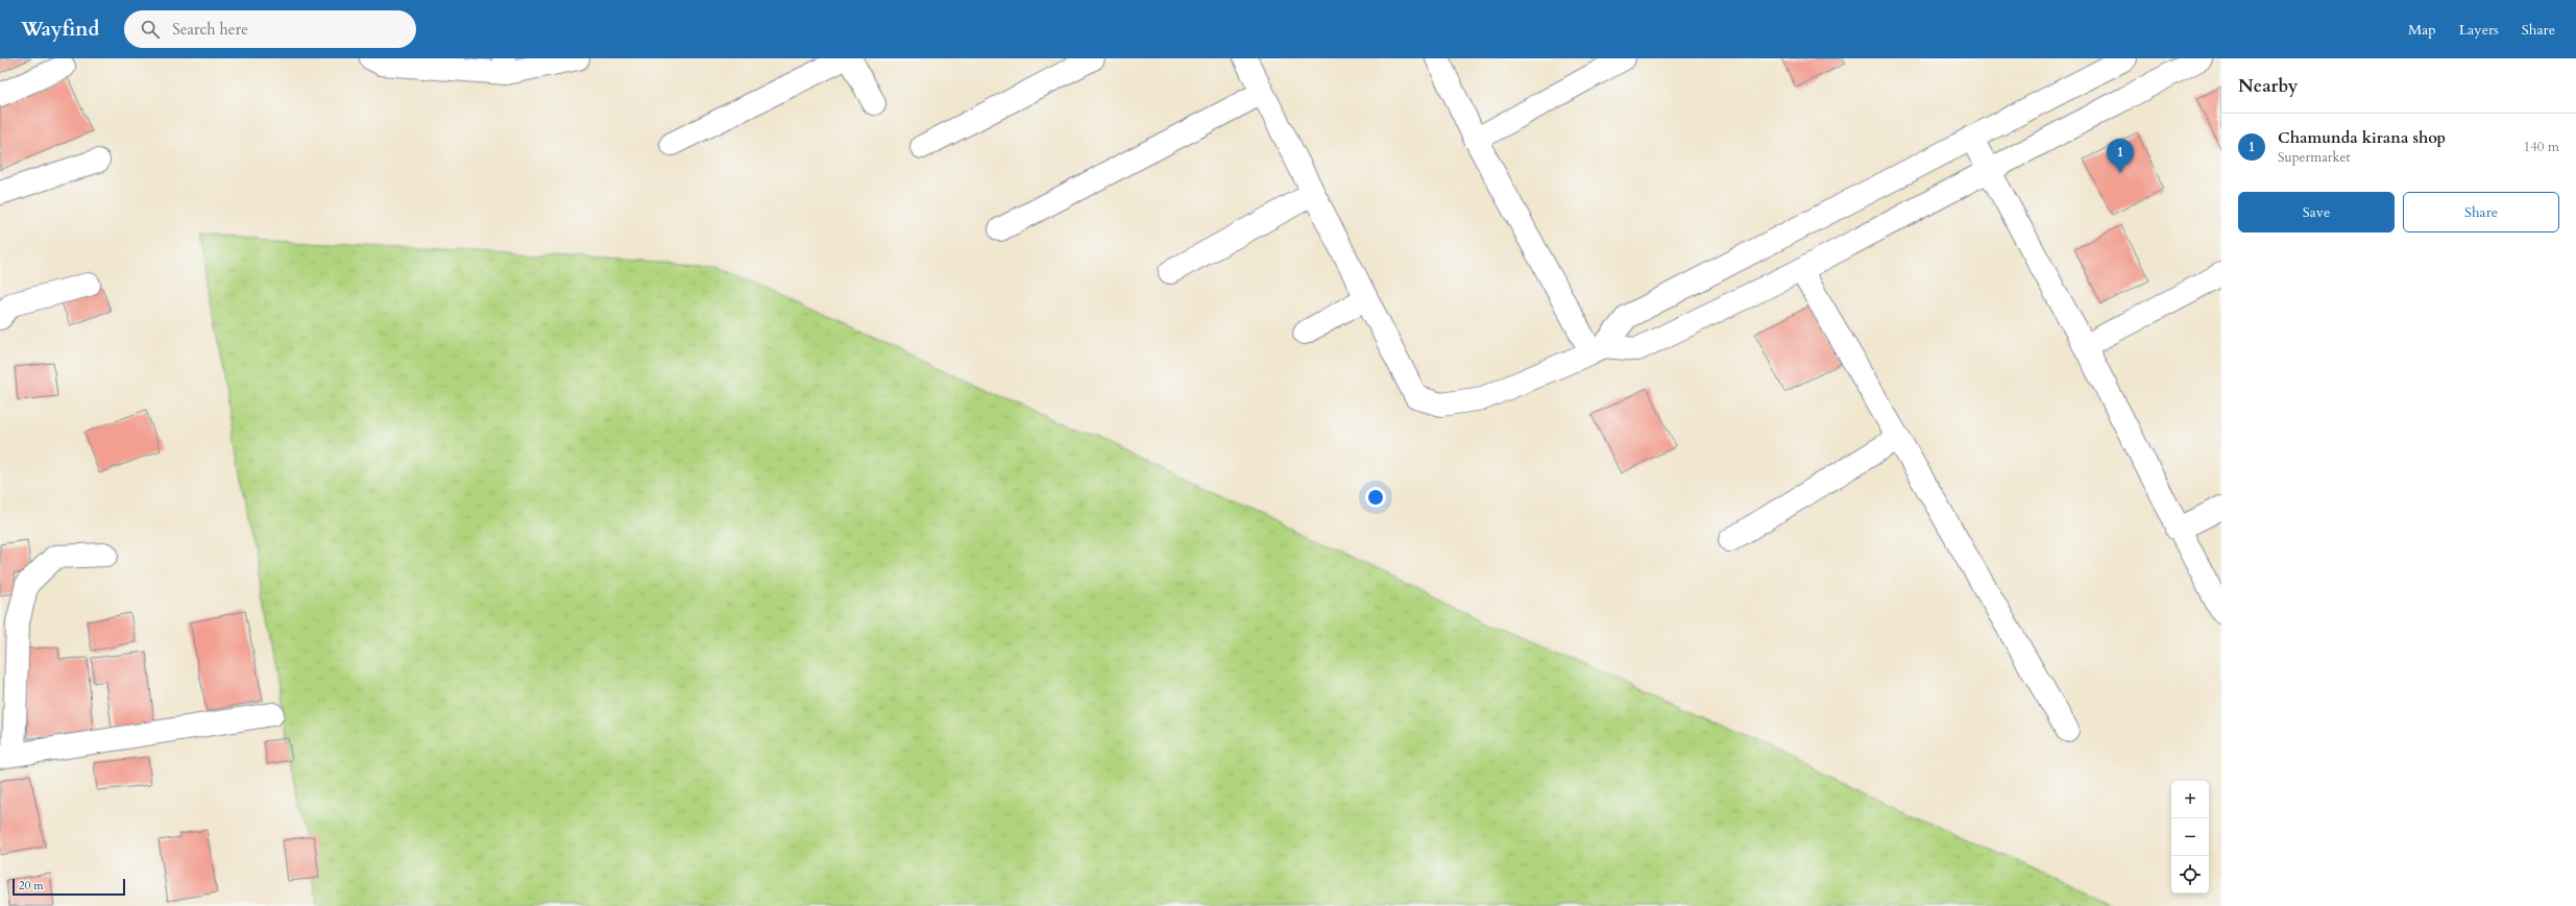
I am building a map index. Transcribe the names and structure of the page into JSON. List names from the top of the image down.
{
  "scale_bar": "20 m",
  "page": {
    "header": "Wayfind",
    "search": "Search here",
    "nav": ["Map", "Layers", "Share"],
    "heading": "Nearby",
    "list": [
      {
        "mark": "1",
        "name": "Chamunda kirana shop",
        "note": "Supermarket",
        "value": "140 m"
      }
    ],
    "pins": "1",
    "buttons": ["Save", "Share"],
    "map_buttons": ["+", "−"],
    "scale": "20 m"
  }
}
